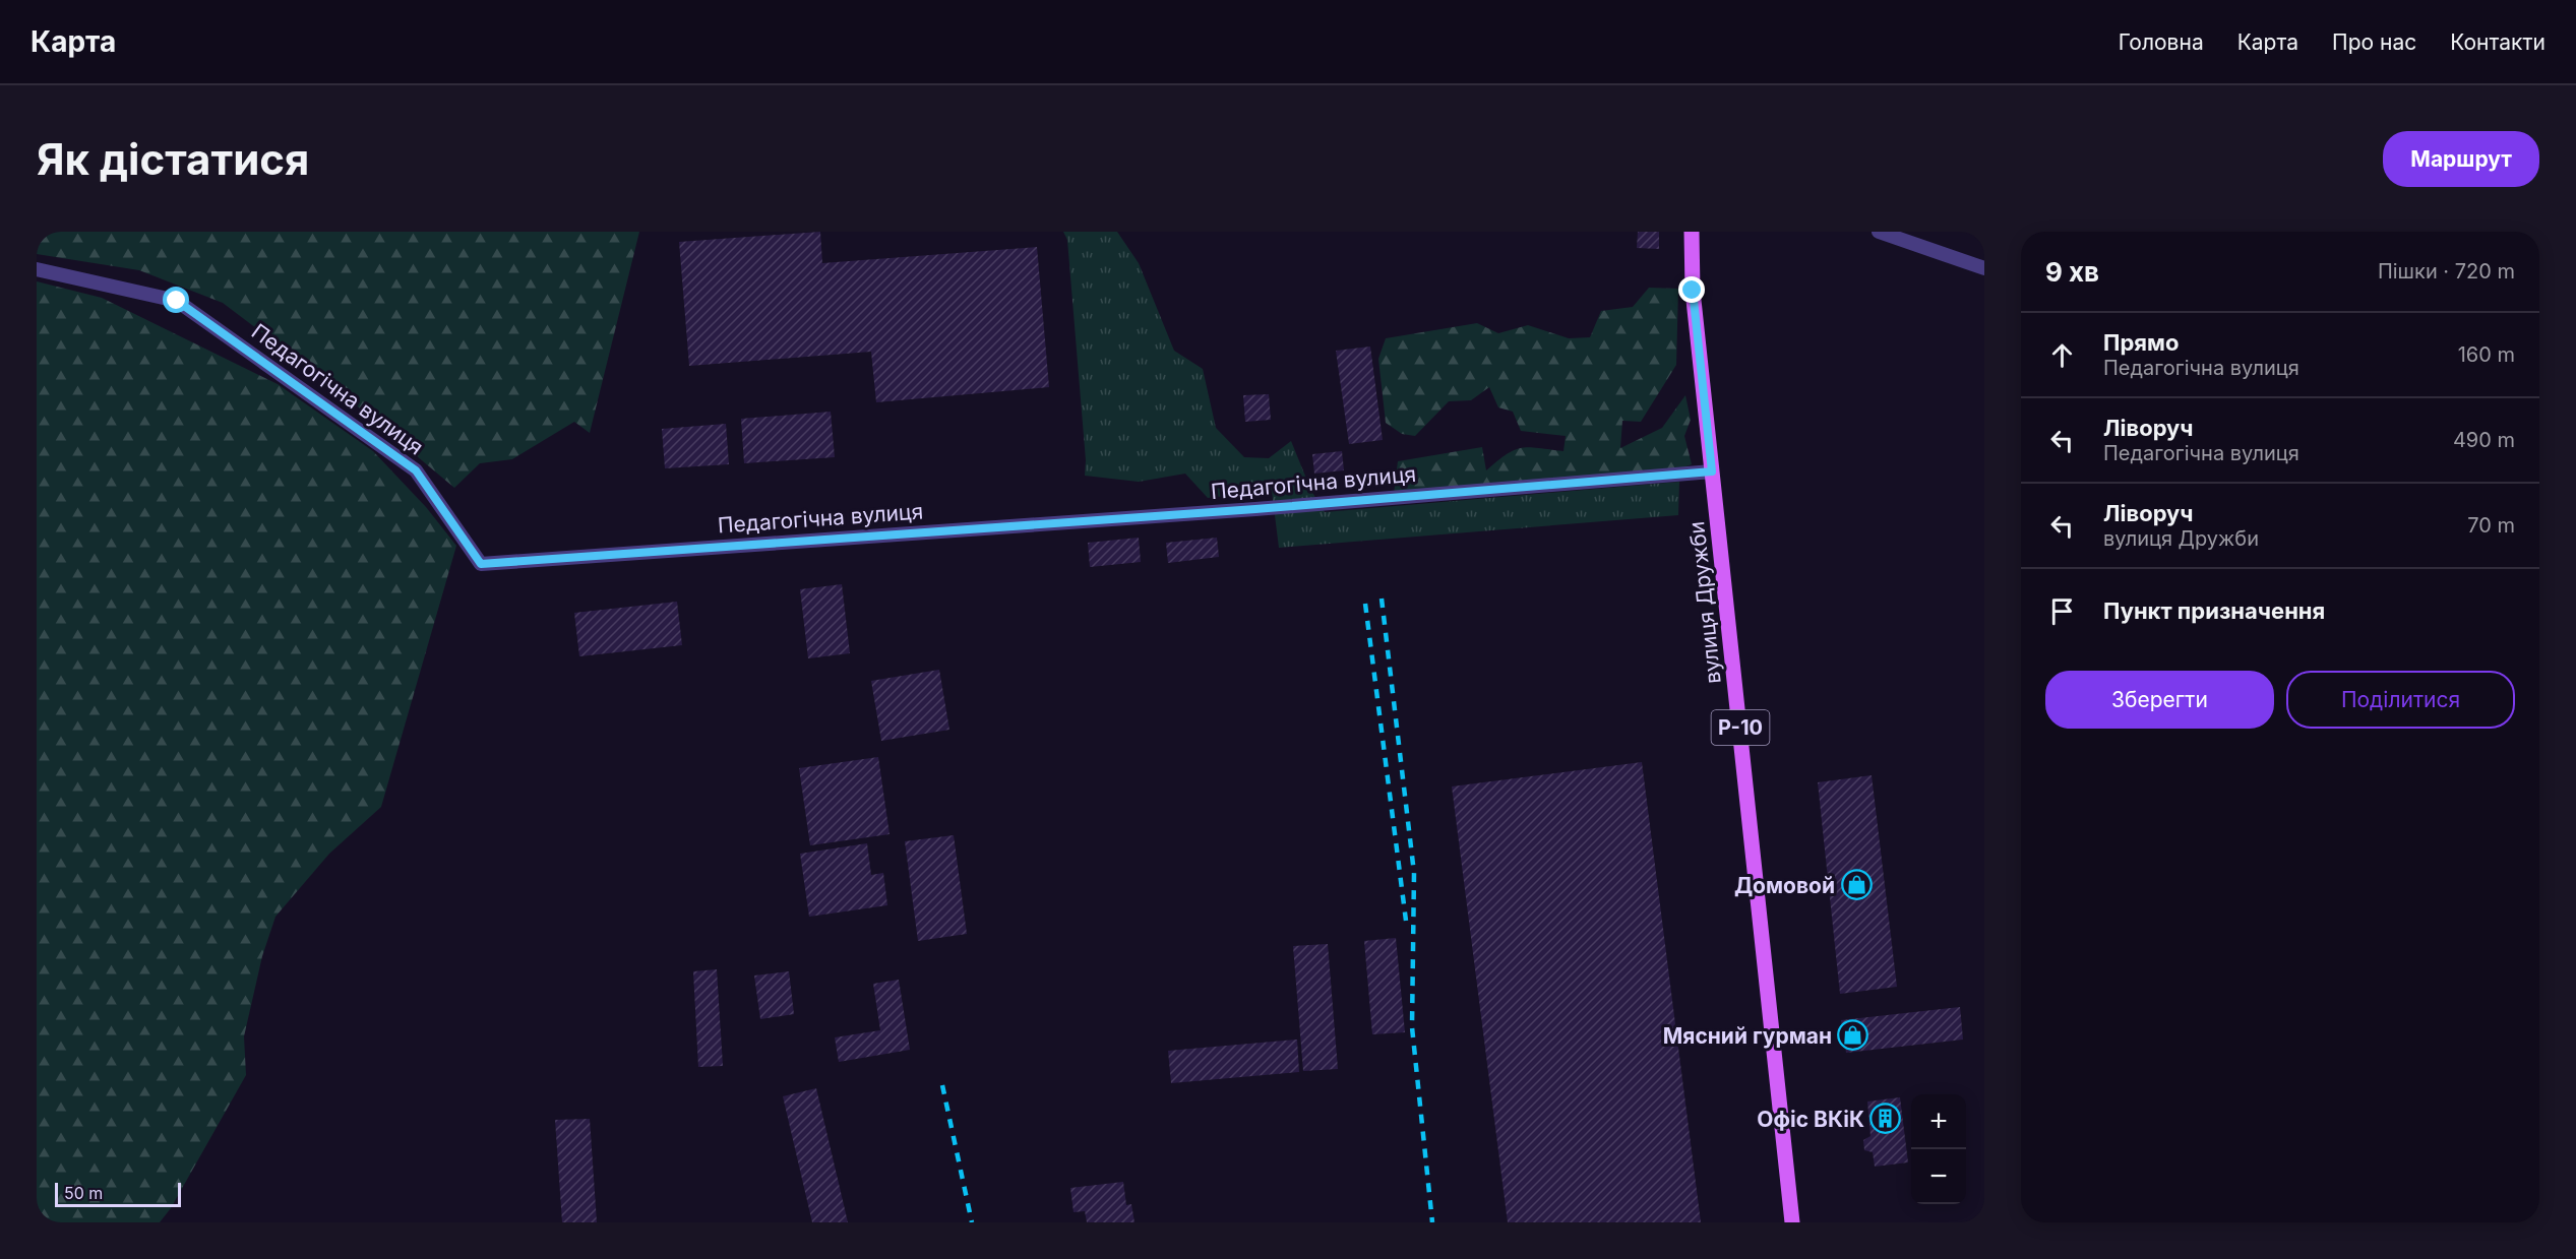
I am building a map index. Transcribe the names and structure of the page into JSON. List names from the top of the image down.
{
  "streets": {
    "main road": ["вулиця Дружби", "Р-10"],
    "street": ["Педагогічна вулиця"]
  },
  "crossings": [
    ["Педагогічна вулиця", "вулиця Дружби"]
  ],
  "places": {
    "shop": ["Домовой", "Мясний гурман"],
    "building": ["Офіс ВКіК"]
  },
  "scale_bar": "50 m",
  "page": {
    "header": "Карта",
    "nav": [
      "Головна",
      "Карта",
      "Про нас",
      "Контакти"
    ],
    "buttons": [
      "Маршрут",
      ["Зберегти", "Поділитися"]
    ],
    "title": "Як дістатися",
    "heading": ["9 хв", "Пішки · 720 m"],
    "list": [
      ["Прямо", "Педагогічна вулиця", "160 m"],
      ["Ліворуч", "Педагогічна вулиця", "490 m"],
      ["Ліворуч", "вулиця Дружби", "70 m"],
      "Пункт призначення"
    ],
    "map_buttons": ["+", "−"],
    "scale": "50 m"
  }
}
